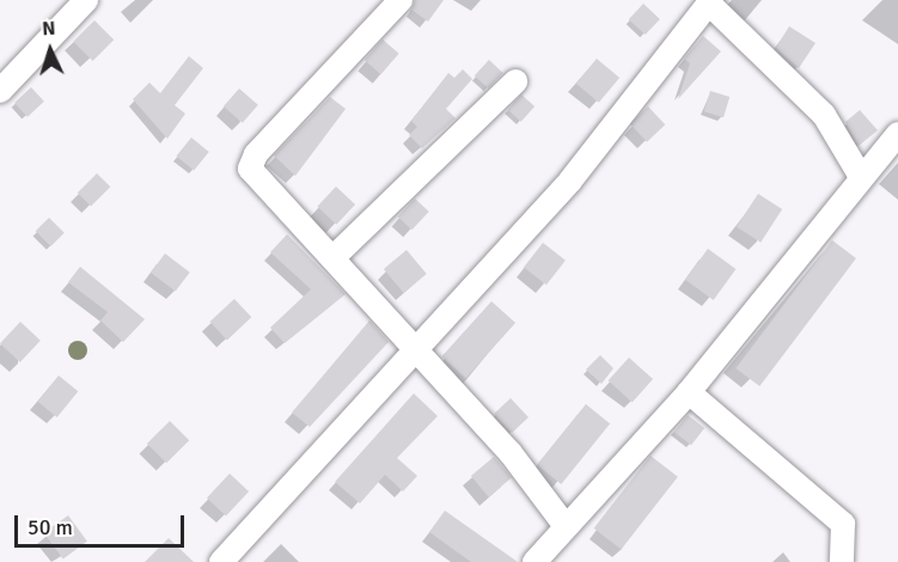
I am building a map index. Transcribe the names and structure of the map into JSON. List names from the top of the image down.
{
  "scale_bar": "50 m",
  "north": "top"
}
